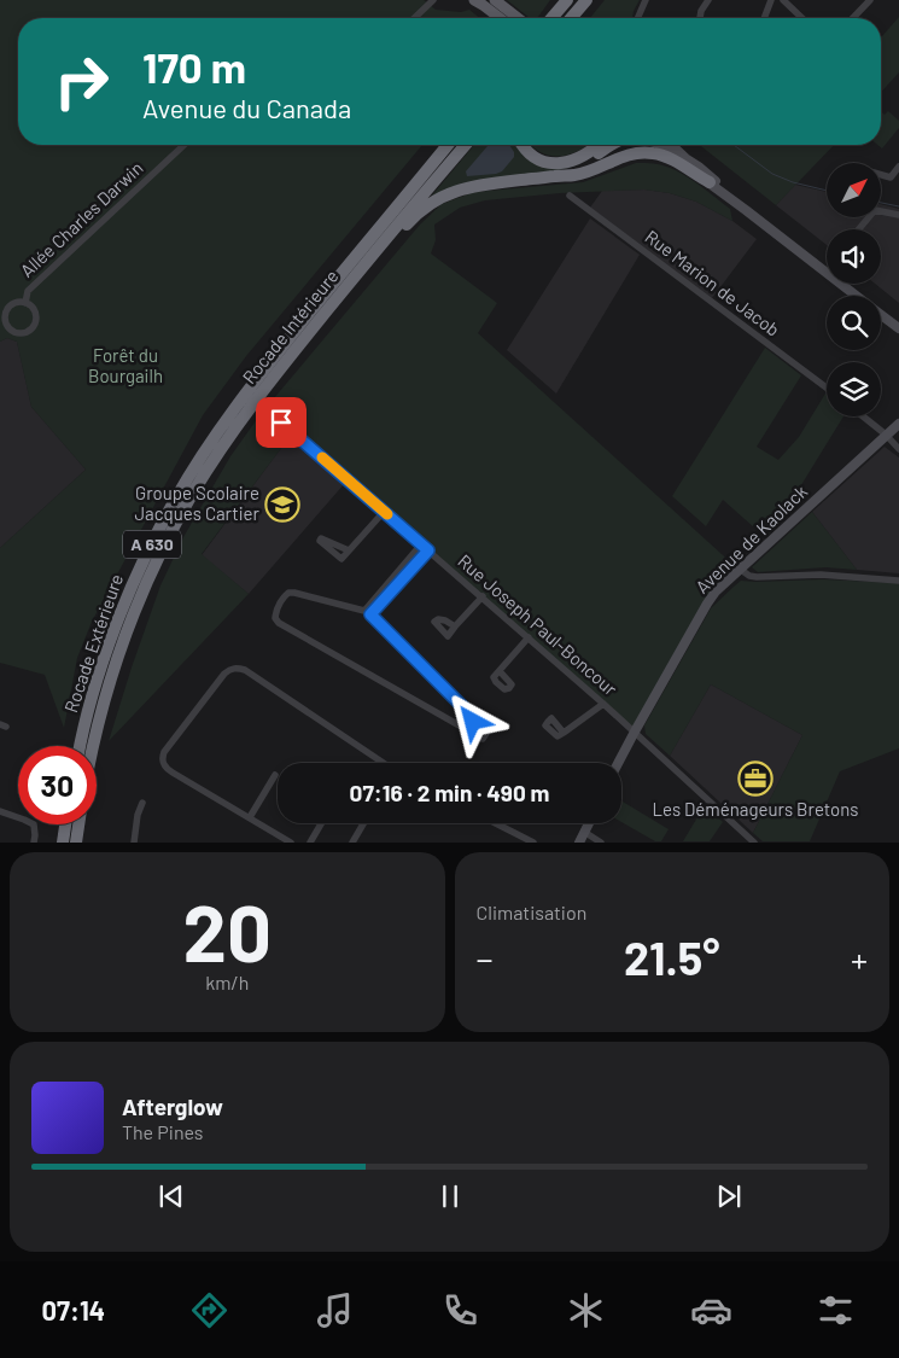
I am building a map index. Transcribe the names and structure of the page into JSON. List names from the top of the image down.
{
  "streets": {
    "highway": ["Rocade Intérieure", "A 630", "Rocade Extérieure"],
    "main road": ["Avenue de Kaolack"],
    "street": ["Allée Charles Darwin", "Rue Marion de Jacob", "Rue Joseph Paul-Boncour"]
  },
  "crossings": [
    ["Avenue de Kaolack", "Rue Joseph Paul-Boncour"]
  ],
  "parks": ["Forêt du Bourgailh"],
  "places": {
    "school or university": ["Groupe Scolaire Jacques Cartier"],
    "office": ["Les Déménageurs Bretons"]
  },
  "north": "top right",
  "page": {
    "turn": ["170 m", "Avenue du Canada"],
    "limit": "30",
    "trip": "07:16 · 2 min · 490 m",
    "tile": [
      ["20", "km/h"],
      "Climatisation"
    ],
    "heat": ["−", "21.5°", "+"],
    "song": ["Afterglow", "The Pines"],
    "tabs": "07:14"
  }
}
